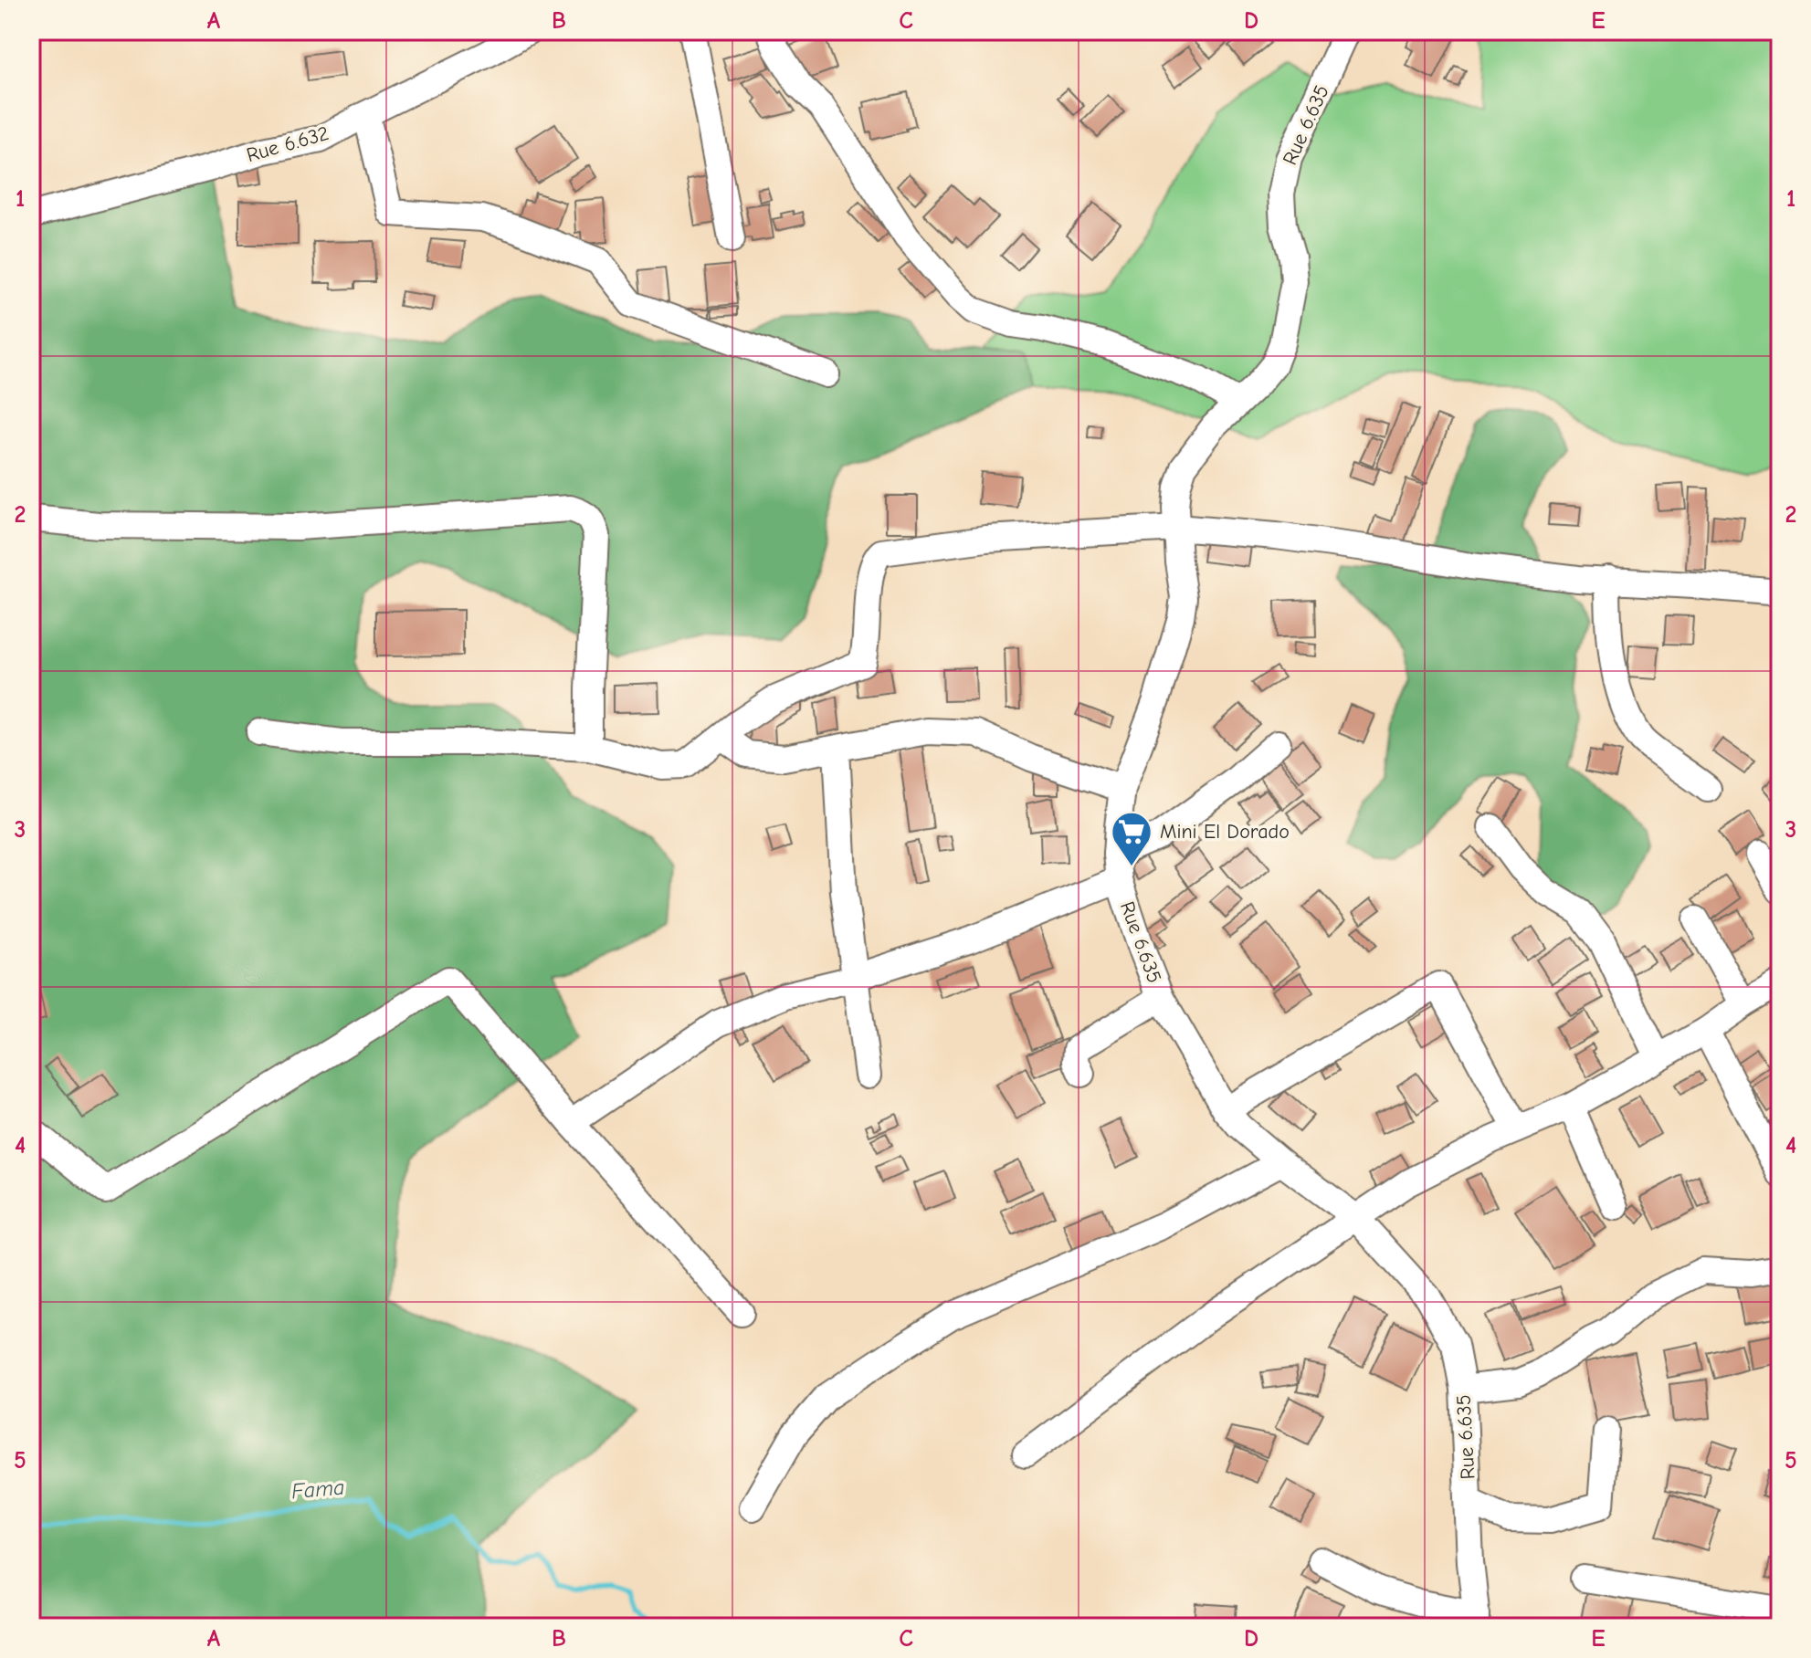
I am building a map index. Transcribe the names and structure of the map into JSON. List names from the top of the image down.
{
  "streets": {
    "street": ["Rue 6.635", "Rue 6.632"]
  },
  "water": ["Fama"],
  "places": {
    "supermarket": ["Mini El Dorado"]
  },
  "grid": {
    "columns": [
      "A",
      "B",
      "C",
      "D",
      "E"
    ],
    "rows": [
      "1",
      "2",
      "3",
      "4",
      "5"
    ]
  }
}
